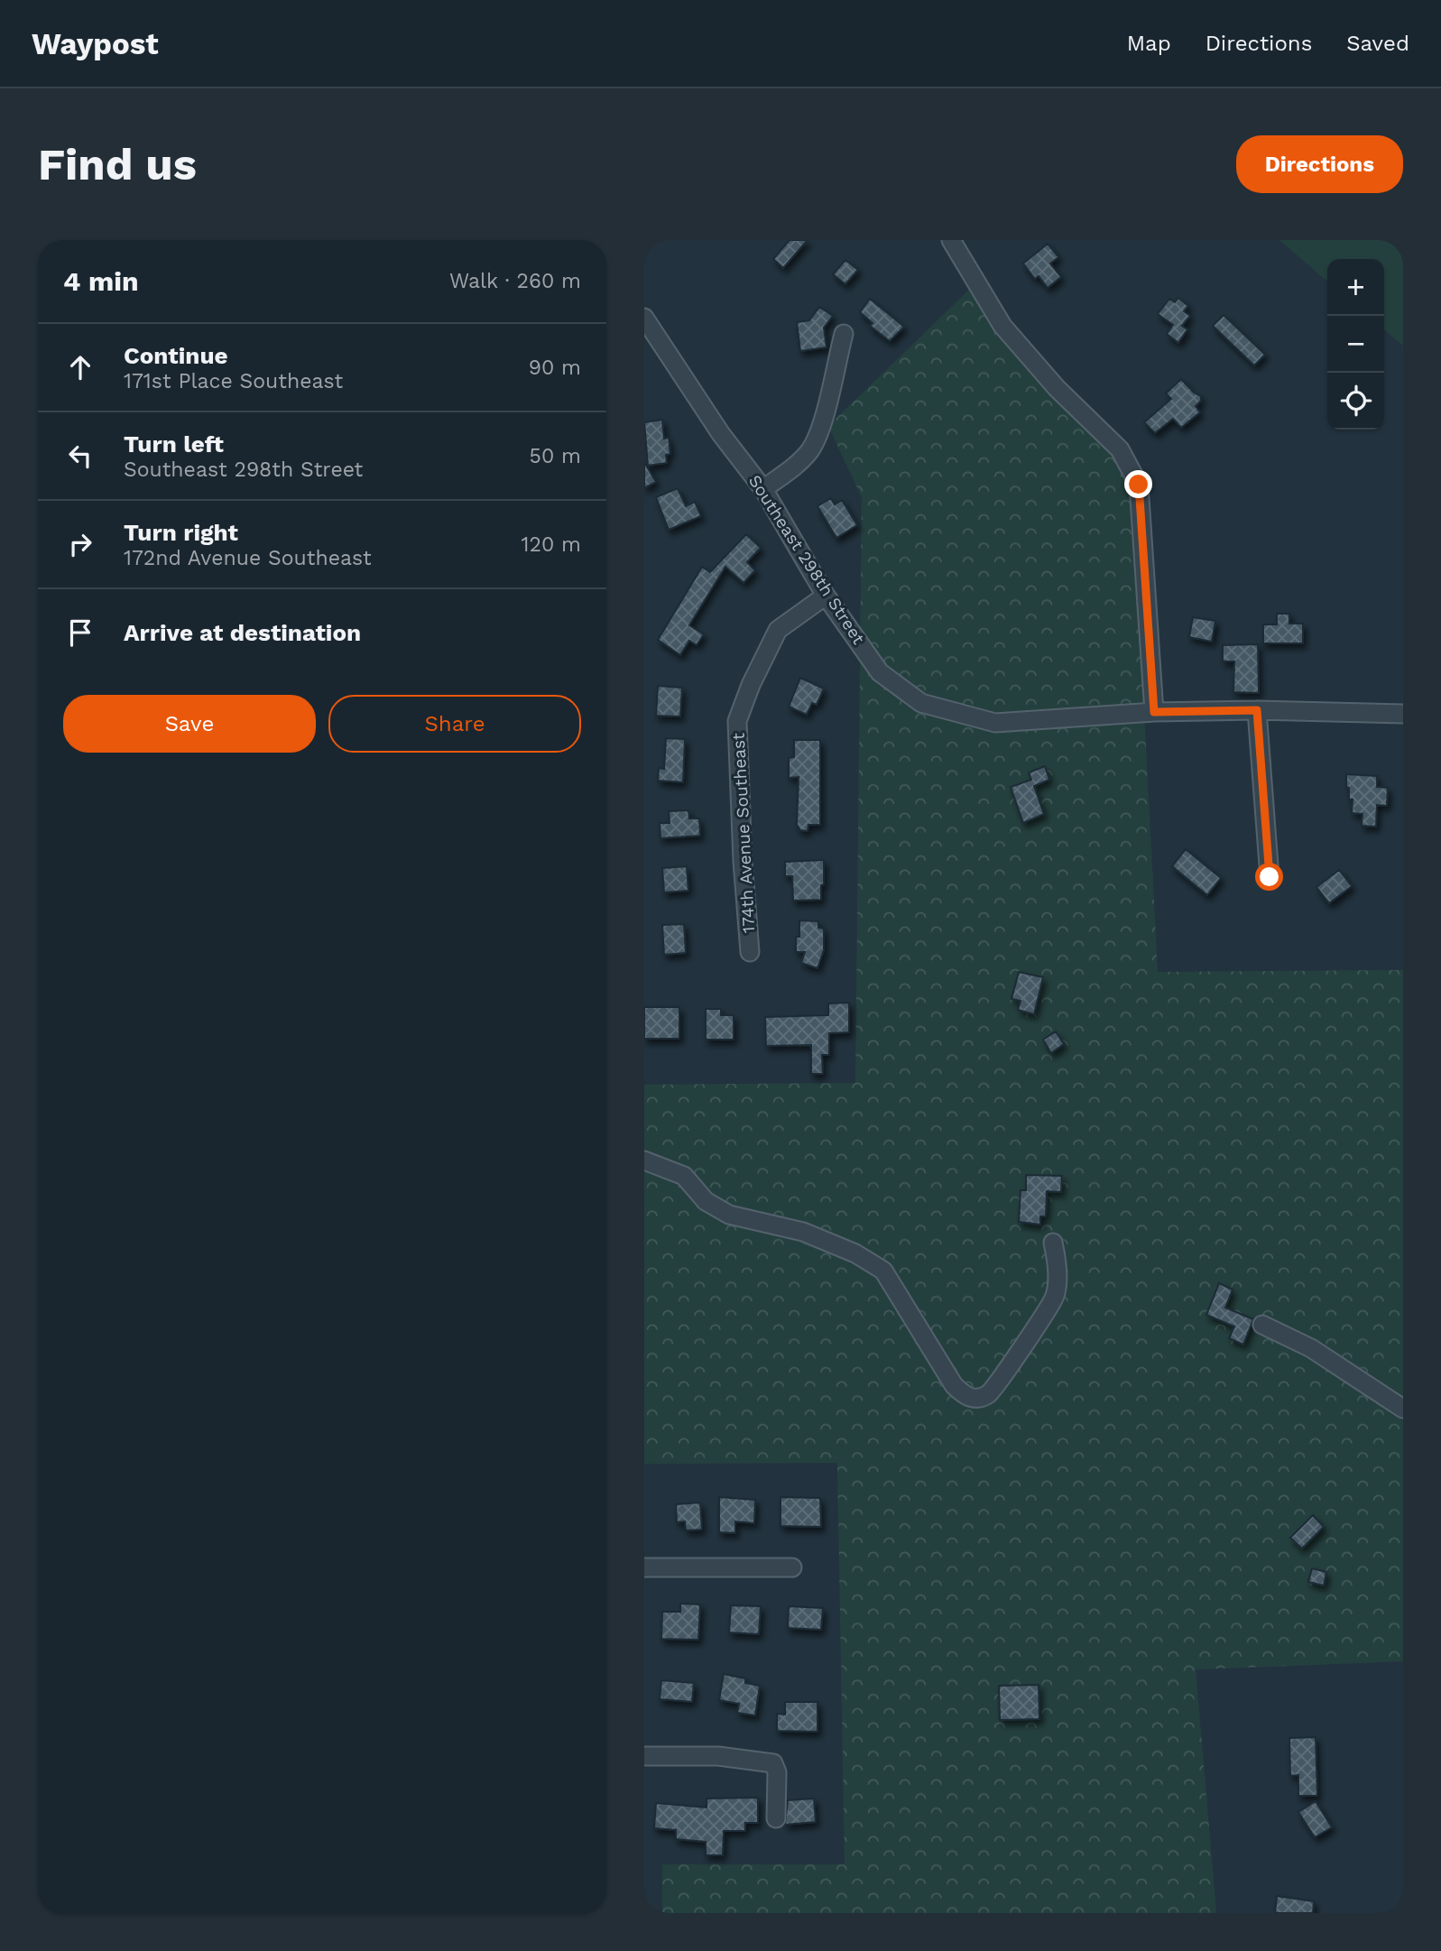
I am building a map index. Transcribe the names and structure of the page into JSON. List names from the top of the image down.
{
  "streets": {
    "street": ["Southeast 298th Street", "174th Avenue Southeast"]
  },
  "crossings": [
    ["Southeast 298th Street", "174th Avenue Southeast"]
  ],
  "page": {
    "header": "Waypost",
    "nav": ["Map", "Directions", "Saved"],
    "buttons": [
      "Directions",
      ["Save", "Share"]
    ],
    "title": "Find us",
    "heading": ["4 min", "Walk · 260 m"],
    "map_buttons": ["+", "−"],
    "list": [
      ["Continue", "171st Place Southeast", "90 m"],
      ["Turn left", "Southeast 298th Street", "50 m"],
      ["Turn right", "172nd Avenue Southeast", "120 m"],
      "Arrive at destination"
    ]
  }
}
